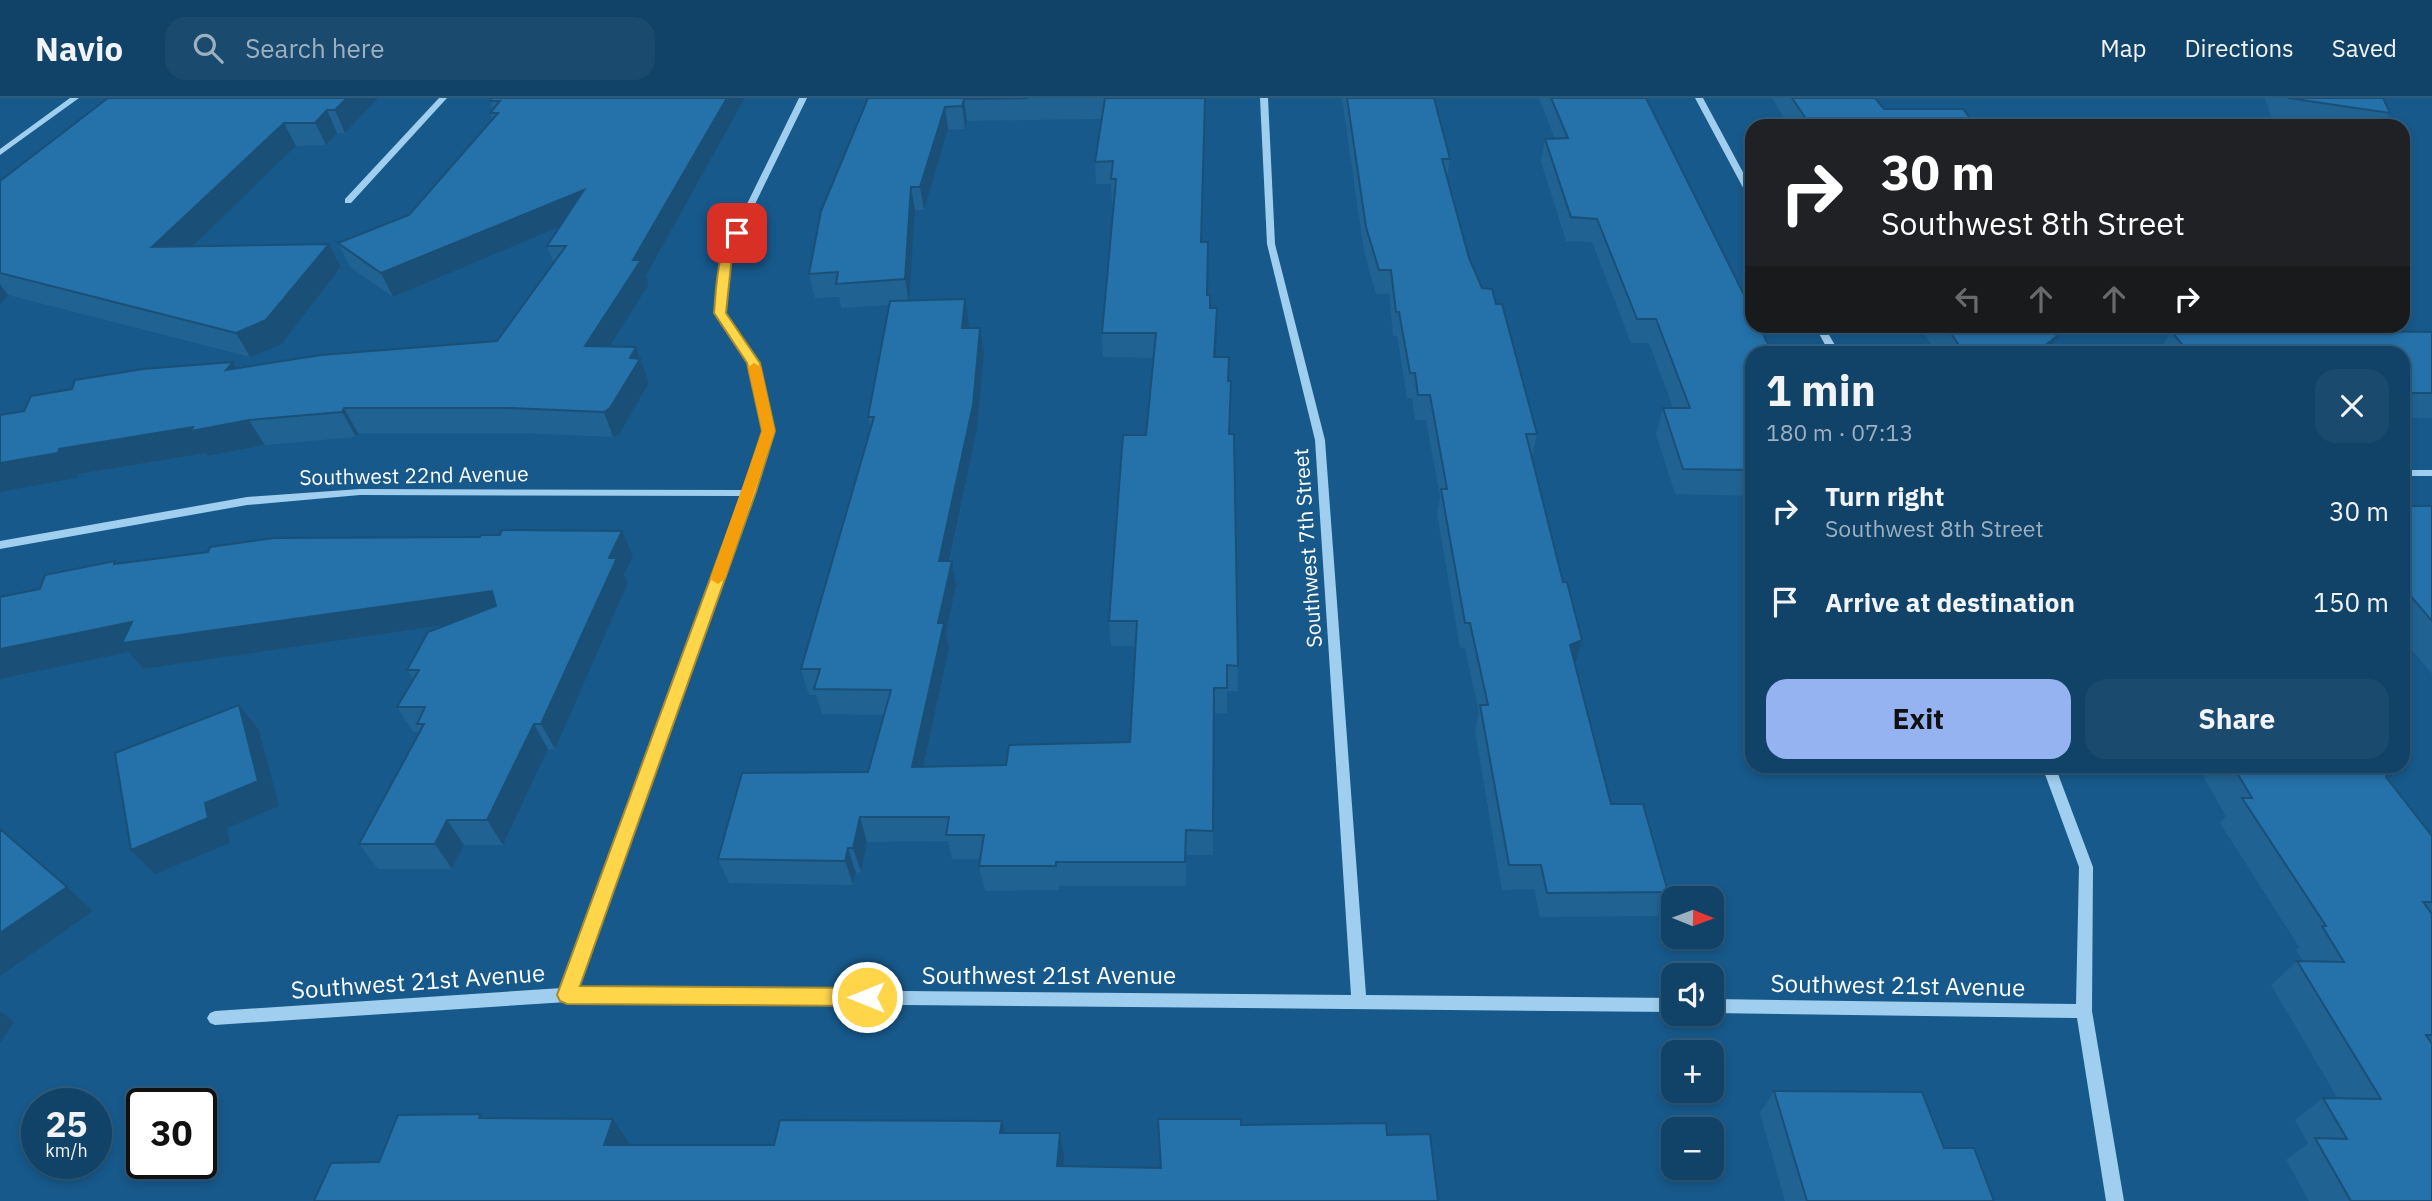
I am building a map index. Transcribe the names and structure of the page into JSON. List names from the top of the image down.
{
  "streets": {
    "street": ["Southwest 22nd Avenue", "Southwest 7th Street", "Southwest 21st Avenue"]
  },
  "crossings": [
    ["Southwest 7th Street", "Southwest 21st Avenue"]
  ],
  "north": "right",
  "page": {
    "header": "Navio",
    "search": "Search here",
    "nav": ["Map", "Directions", "Saved"],
    "turn": ["30 m", "Southwest 8th Street"],
    "heading": ["1 min", "180 m · 07:13"],
    "list": [
      {
        "name": "Turn right",
        "note": "Southwest 8th Street",
        "value": "30 m"
      },
      {
        "name": "Arrive at destination",
        "value": "150 m"
      }
    ],
    "buttons": ["Exit", "Share"],
    "map_buttons": ["+", "−"],
    "speed": "25 km/h",
    "limit": "30"
  }
}
